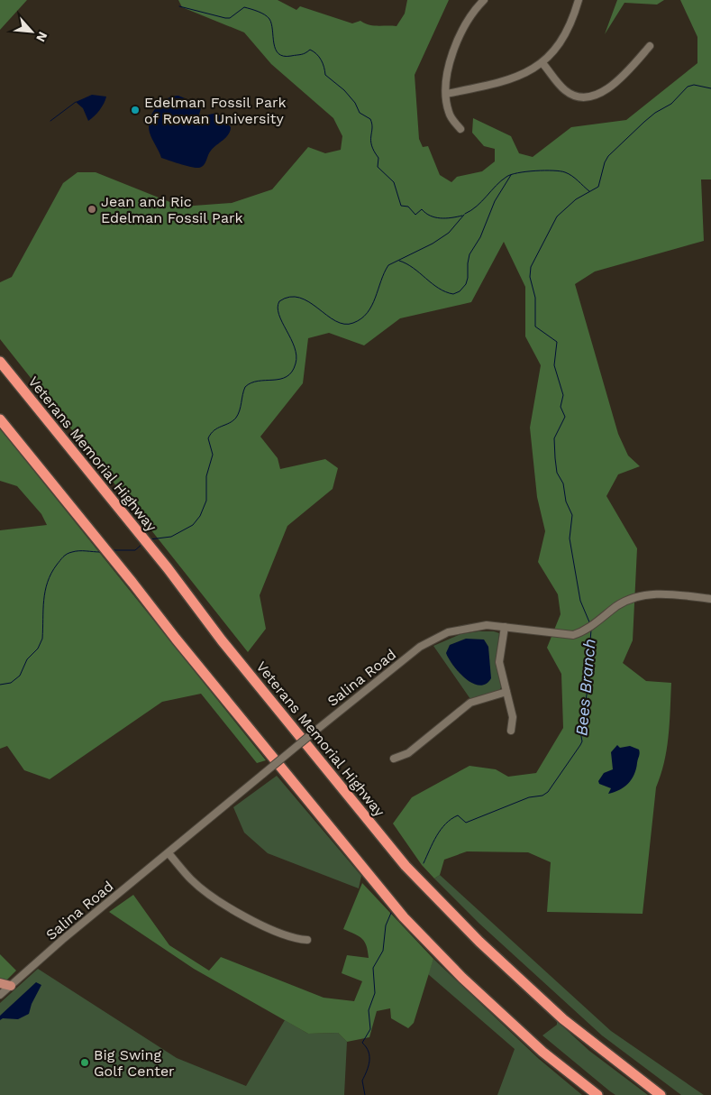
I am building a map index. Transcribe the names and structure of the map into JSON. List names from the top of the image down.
{
  "streets": {
    "highway": ["Veterans Memorial Highway"],
    "street": ["Salina Road"]
  },
  "water": ["Bees Branch"],
  "places": ["Edelman Fossil Park of Rowan University", "Jean and Ric Edelman Fossil Park", "Big Swing Golf Center"],
  "north": "bottom right"
}
